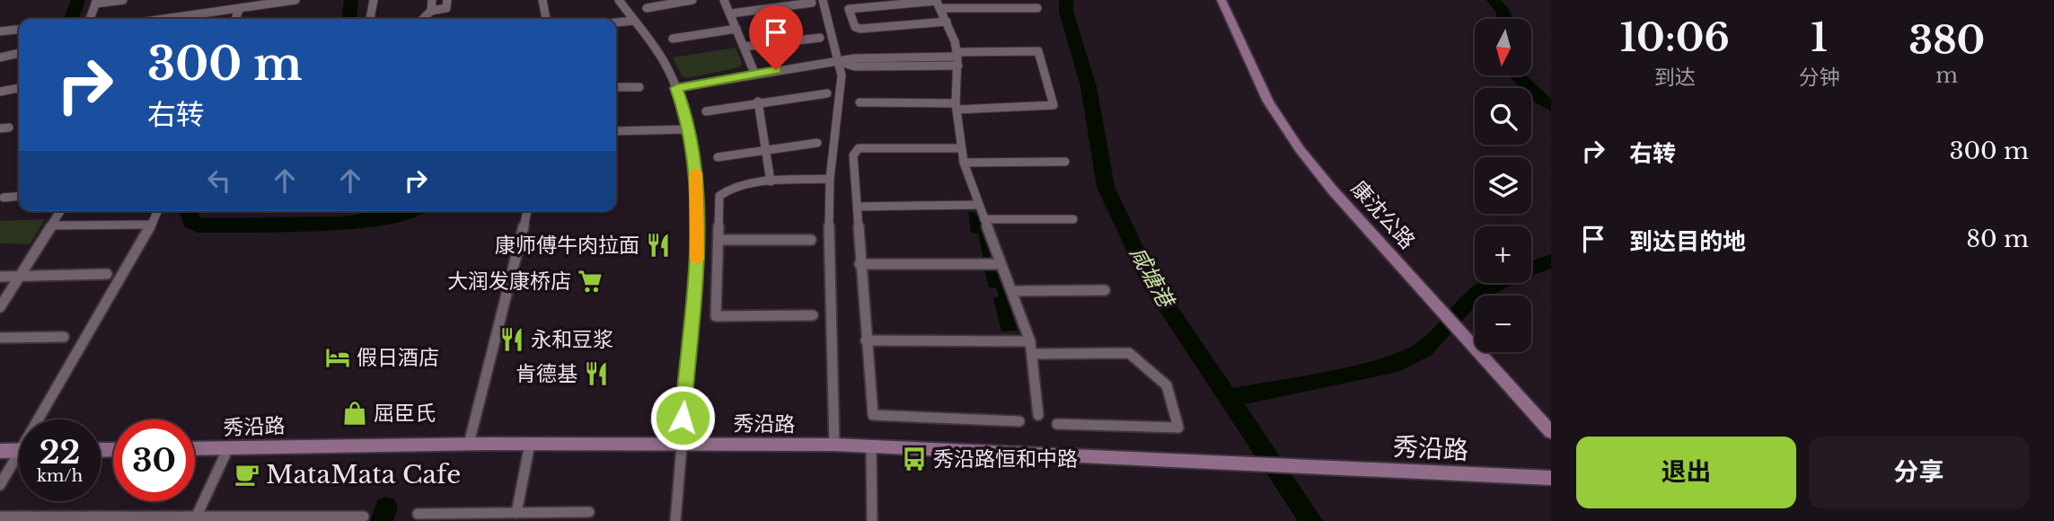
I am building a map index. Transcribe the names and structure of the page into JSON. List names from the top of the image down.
{
  "streets": {
    "main road": ["康沈公路", "秀沿路"]
  },
  "water": ["咸塘港"],
  "places": {
    "restaurant": ["康师傅牛肉拉面", "永和豆浆", "肯德基"],
    "supermarket": ["大润发康桥店"],
    "hotel": ["假日酒店"],
    "shop": ["屈臣氏"],
    "bus stop": ["秀沿路恒和中路"],
    "cafe": ["MataMata Cafe"]
  },
  "north": "bottom",
  "page": {
    "eta": [
      "10:06",
      "到达",
      "1",
      "分钟",
      "380",
      "m"
    ],
    "map_buttons": ["+", "−"],
    "turn": ["300 m", "右转"],
    "list": [
      {
        "name": "右转",
        "value": "300 m"
      },
      {
        "name": "到达目的地",
        "value": "80 m"
      }
    ],
    "speed": "22 km/h",
    "limit": "30",
    "buttons": ["退出", "分享"]
  }
}
